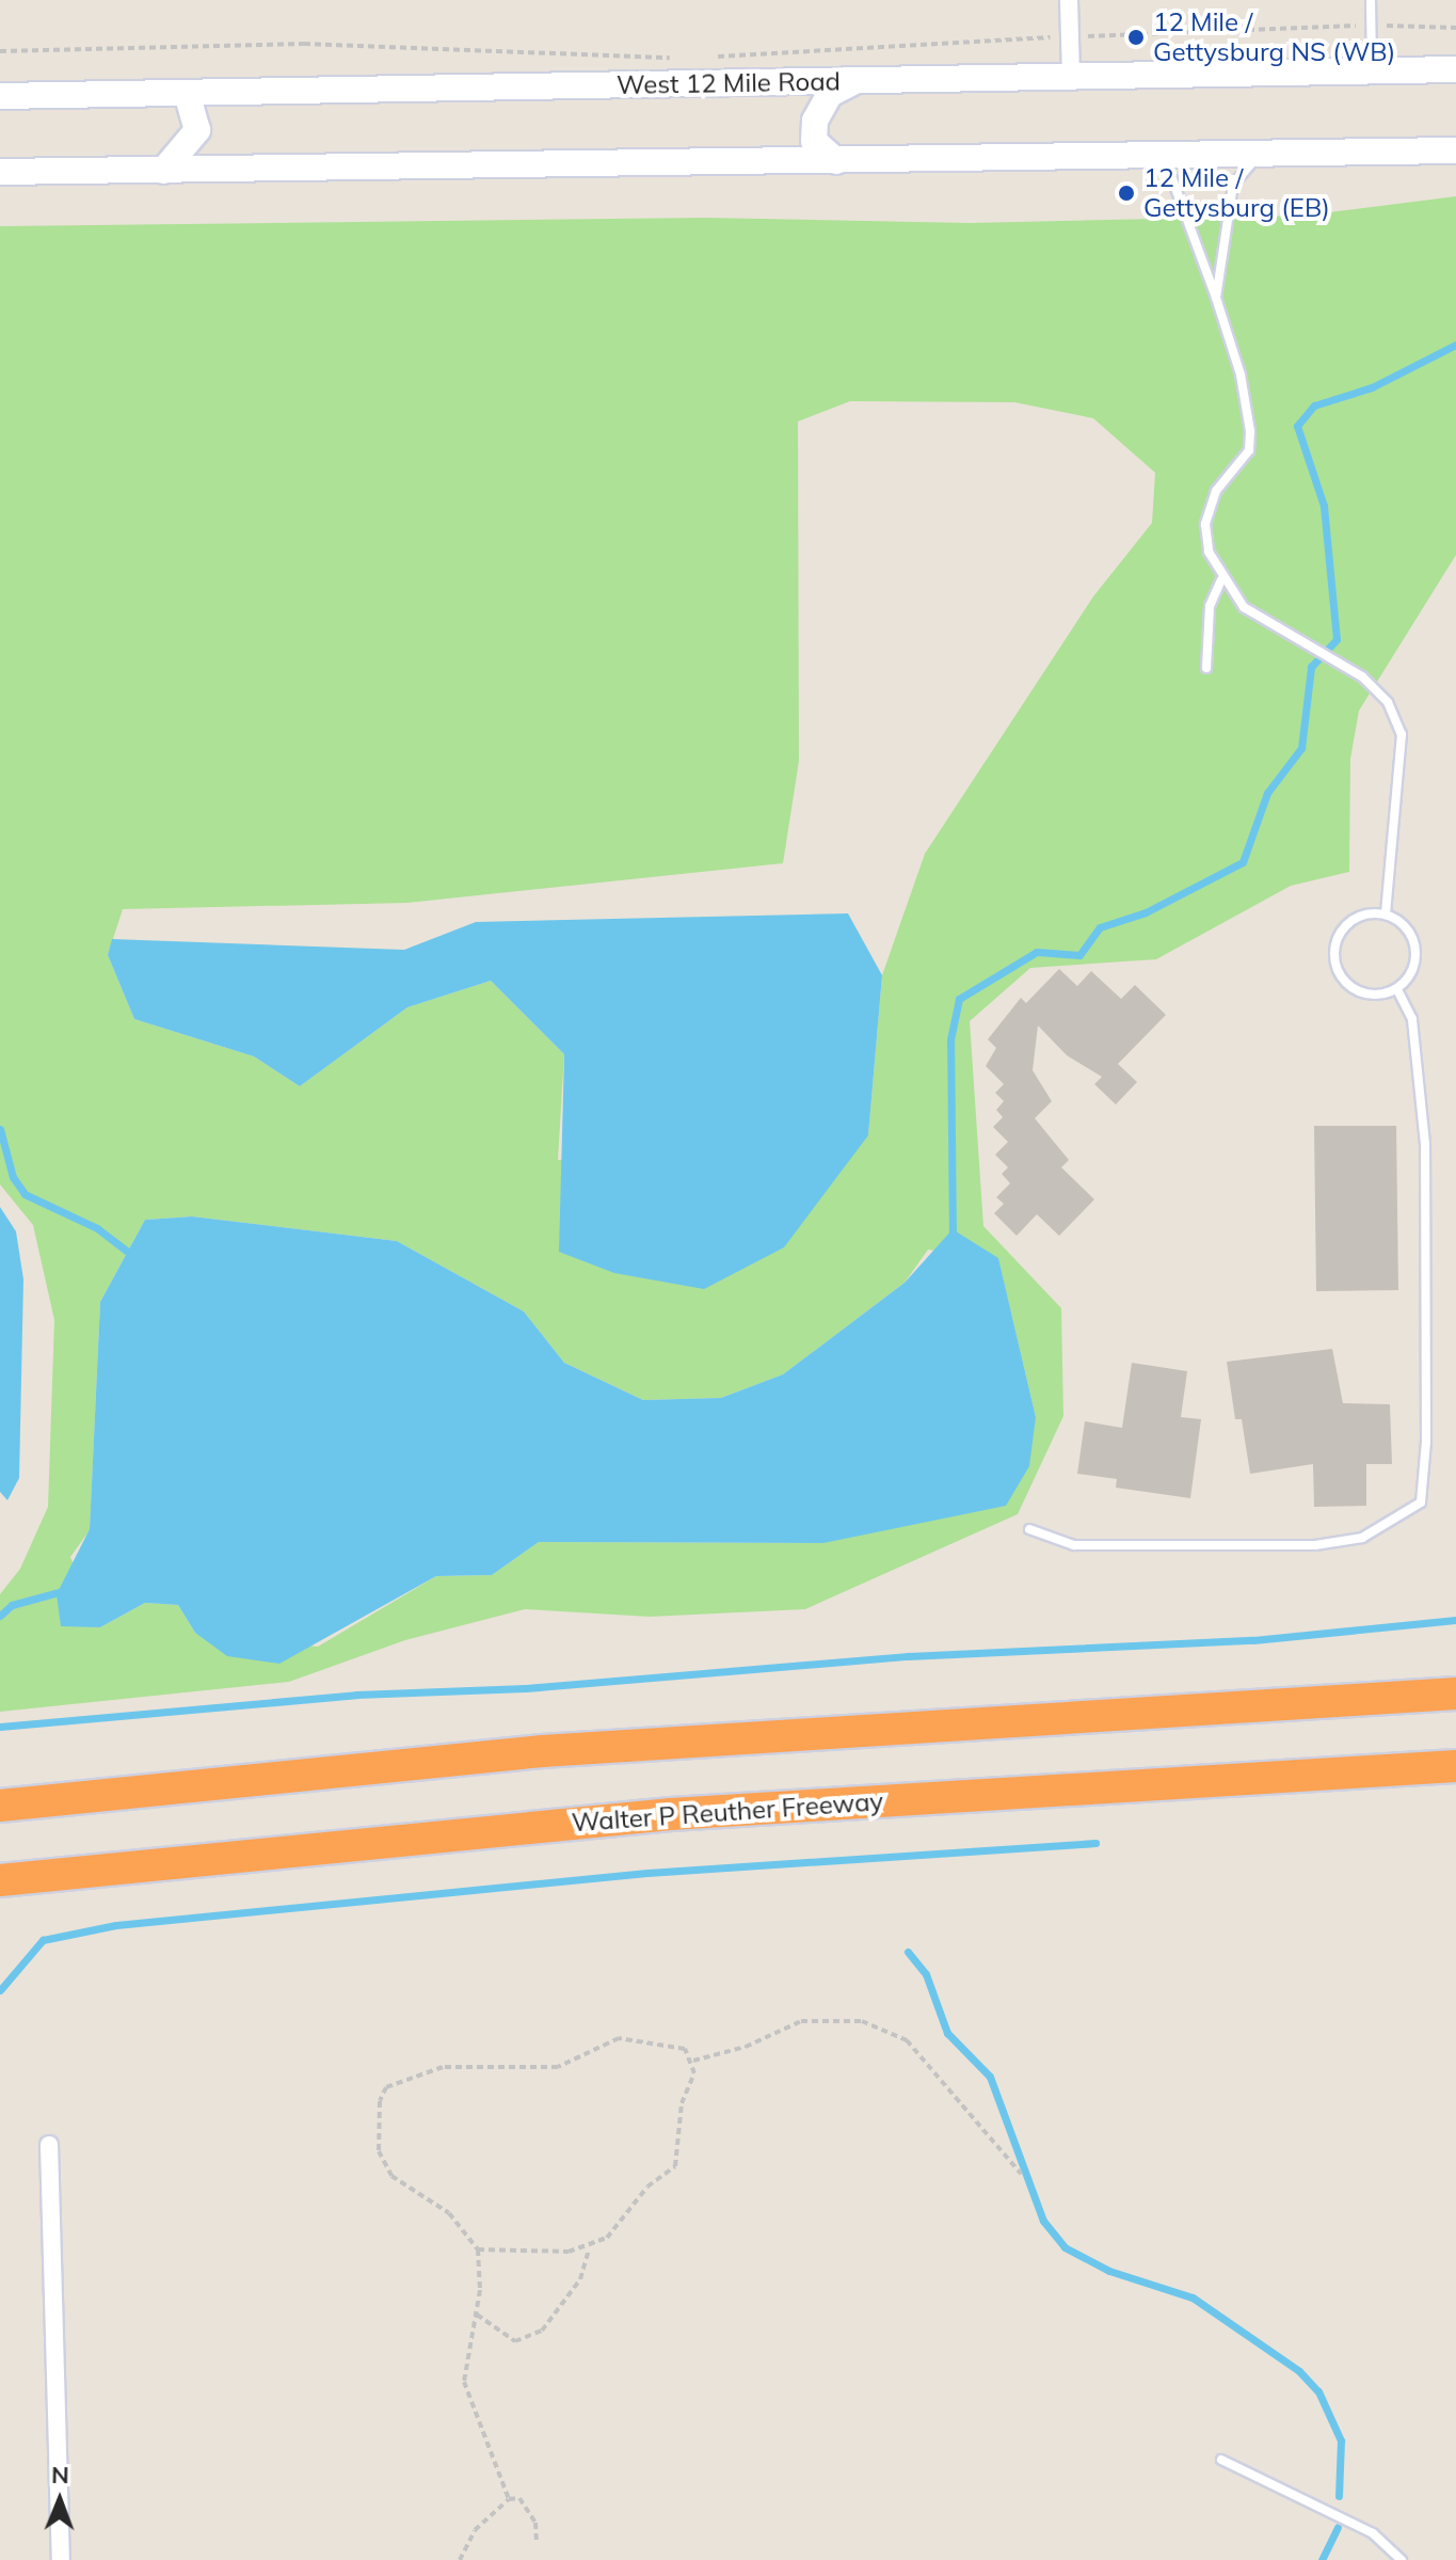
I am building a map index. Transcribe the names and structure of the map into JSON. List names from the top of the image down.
{
  "streets": {
    "highway": ["Walter P Reuther Freeway"],
    "main road": ["West 12 Mile Road"]
  },
  "places": ["12 Mile / Gettysburg NS (WB)", "12 Mile / Gettysburg (EB)"],
  "north": "top"
}
